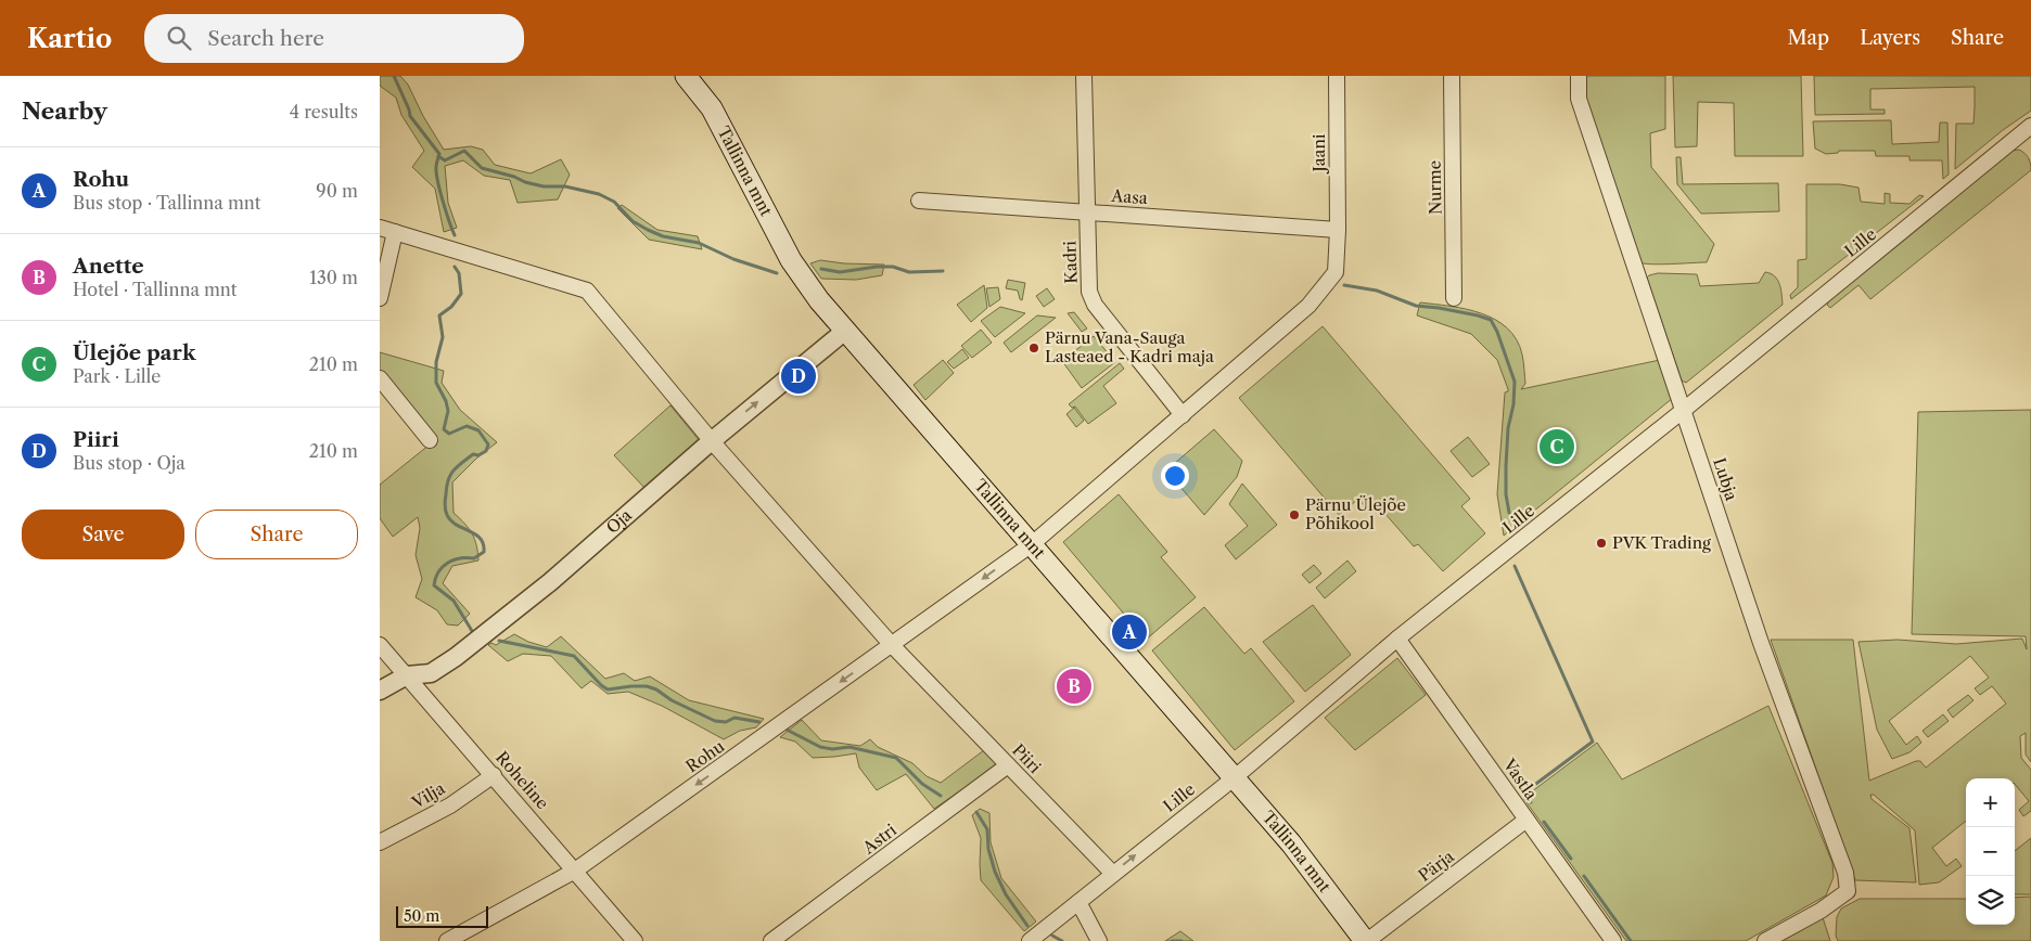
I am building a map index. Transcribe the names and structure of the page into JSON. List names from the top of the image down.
{
  "streets": {
    "main road": ["Tallinna mnt"],
    "street": [
      "Jaani",
      "Nurme",
      "Aasa",
      "Lille",
      "Kadri",
      "Lubja",
      "Oja",
      "Rohu",
      "Piiri",
      "Vastla",
      "Roheline",
      "Vilja",
      "Astri",
      "Pärja"
    ]
  },
  "crossings": [
    ["Jaani", "Aasa"],
    ["Jaani", "Rohu"],
    ["Tallinna mnt", "Lille"],
    ["Tallinna mnt", "Oja"],
    ["Tallinna mnt", "Rohu"],
    ["Tallinna mnt", "Pärja"],
    ["Aasa", "Kadri"],
    ["Aasa", "Rohu"],
    ["Lille", "Lubja"],
    ["Lille", "Piiri"],
    ["Lille", "Vastla"],
    ["Kadri", "Rohu"],
    ["Oja", "Piiri"],
    ["Oja", "Roheline"],
    ["Rohu", "Piiri"],
    ["Rohu", "Roheline"],
    ["Piiri", "Astri"],
    ["Vastla", "Pärja"],
    ["Roheline", "Vilja"]
  ],
  "one_way": ["Rohu"],
  "places": ["Pärnu Vana-Sauga Lasteaed - Kadri maja", "Pärnu Ülejõe Põhikool", "PVK Trading"],
  "scale_bar": "50 m",
  "page": {
    "header": "Kartio",
    "search": "Search here",
    "nav": ["Map", "Layers", "Share"],
    "heading": ["Nearby", "4 results"],
    "list": [
      {
        "mark": "A",
        "name": "Rohu",
        "note": "Bus stop · Tallinna mnt",
        "value": "90 m"
      },
      {
        "mark": "B",
        "name": "Anette",
        "note": "Hotel · Tallinna mnt",
        "value": "130 m"
      },
      {
        "mark": "C",
        "name": "Ülejõe park",
        "note": "Park · Lille",
        "value": "210 m"
      },
      {
        "mark": "D",
        "name": "Piiri",
        "note": "Bus stop · Oja",
        "value": "210 m"
      }
    ],
    "pins": [
      "D",
      "C",
      "A",
      "B"
    ],
    "buttons": ["Save", "Share"],
    "map_buttons": ["+", "−"],
    "scale": "50 m"
  }
}
